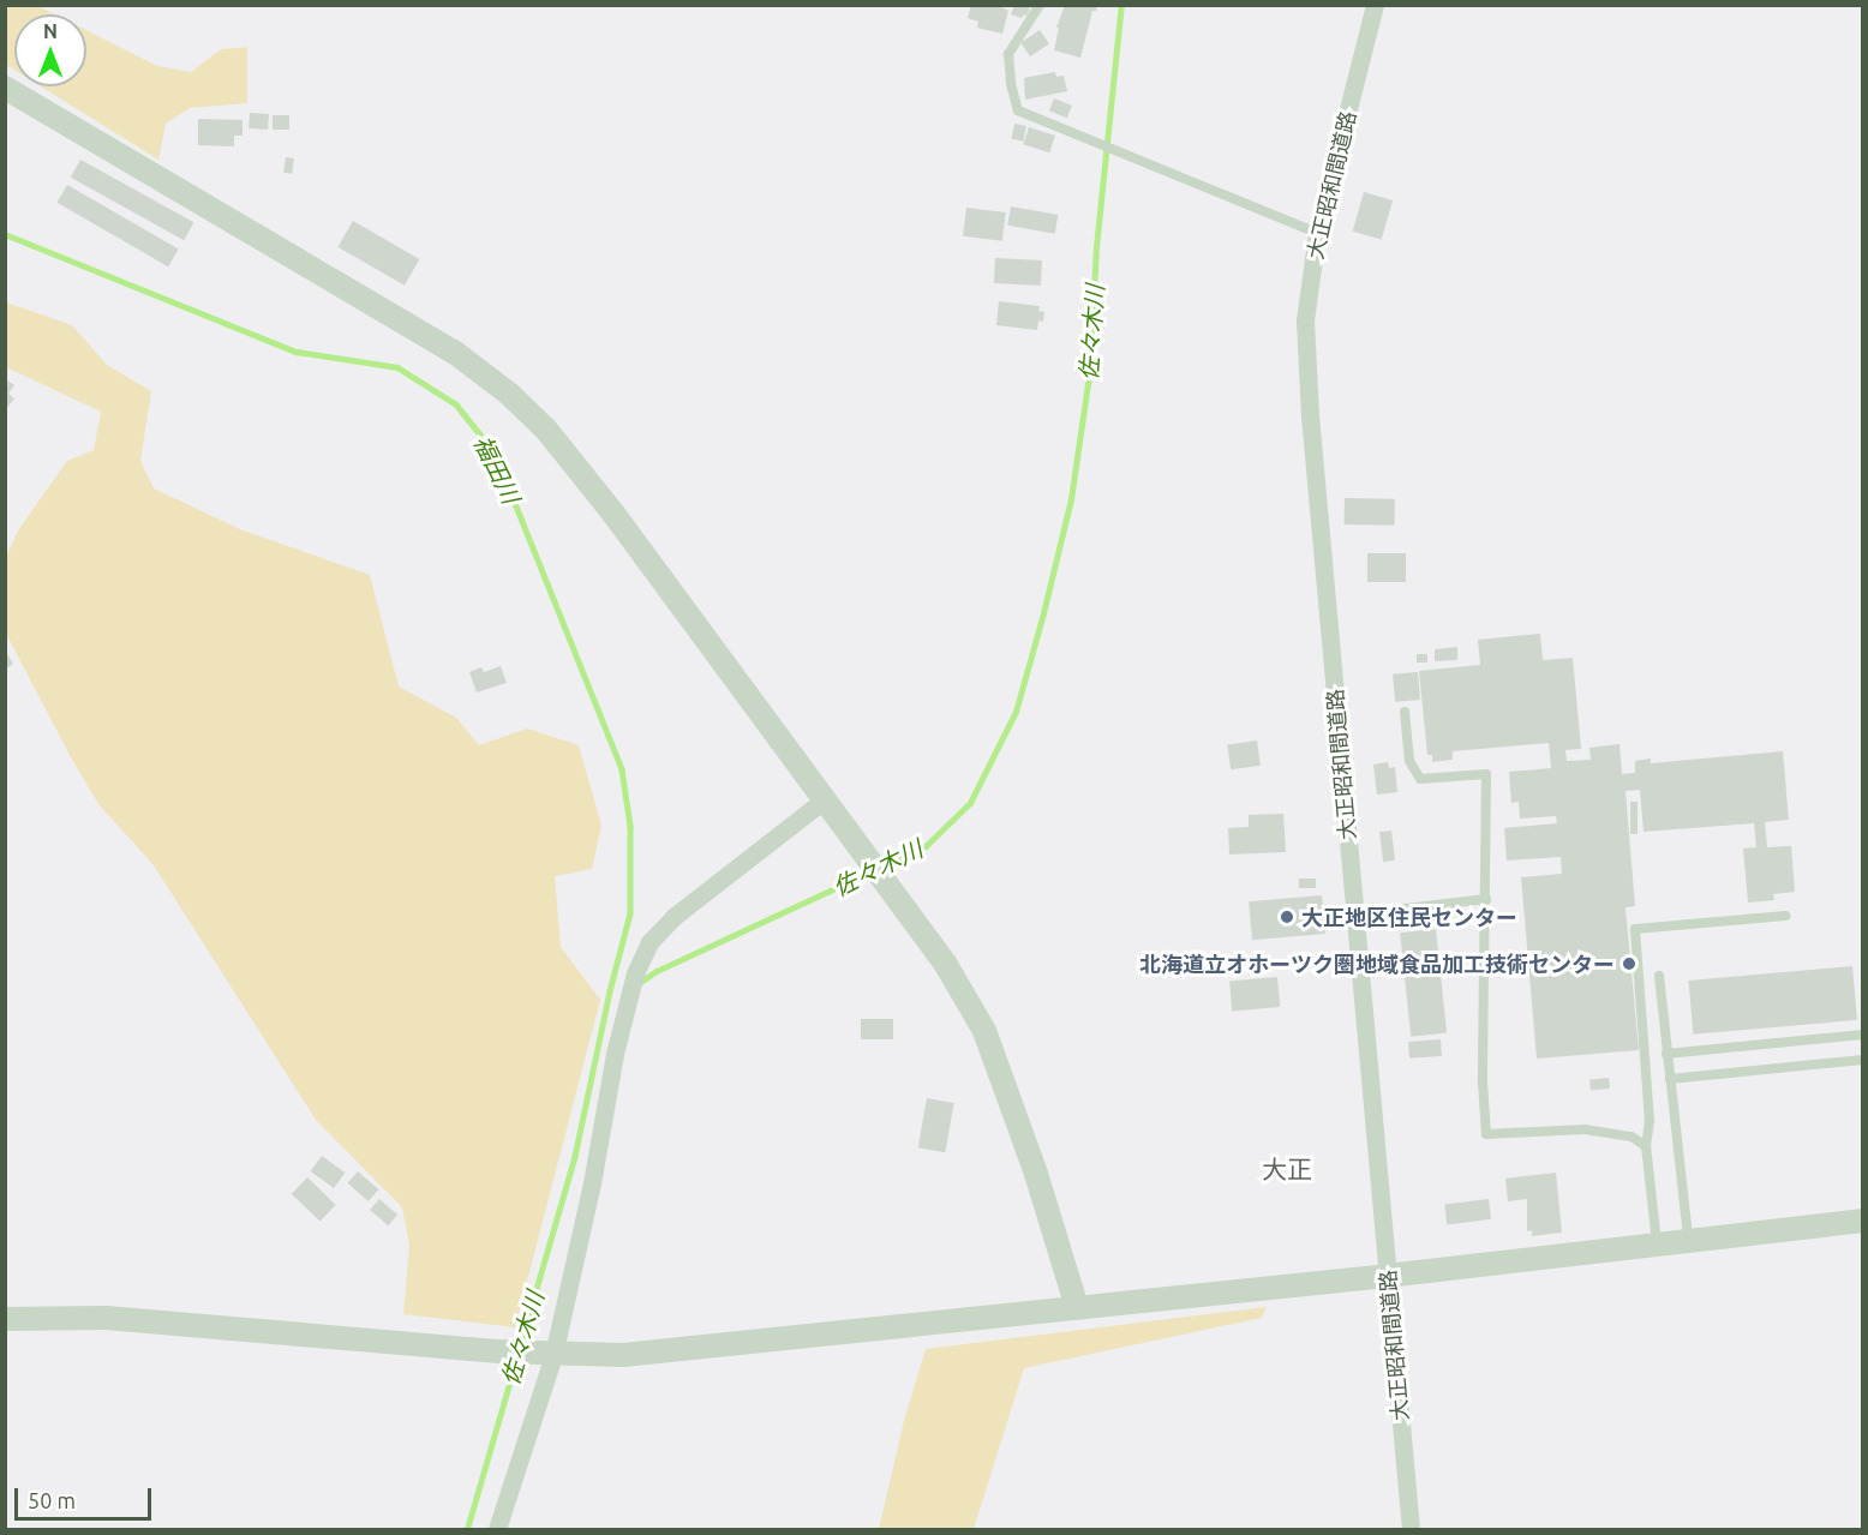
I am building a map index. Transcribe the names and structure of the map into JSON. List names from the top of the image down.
{
  "streets": {
    "street": ["大正昭和間道路"]
  },
  "districts": ["大正"],
  "water": ["佐々木川", "福田川"],
  "places": ["大正地区住民センター", "北海道立オホーツク圏地域食品加工技術センター"],
  "scale_bar": "50 m",
  "north": "top"
}
